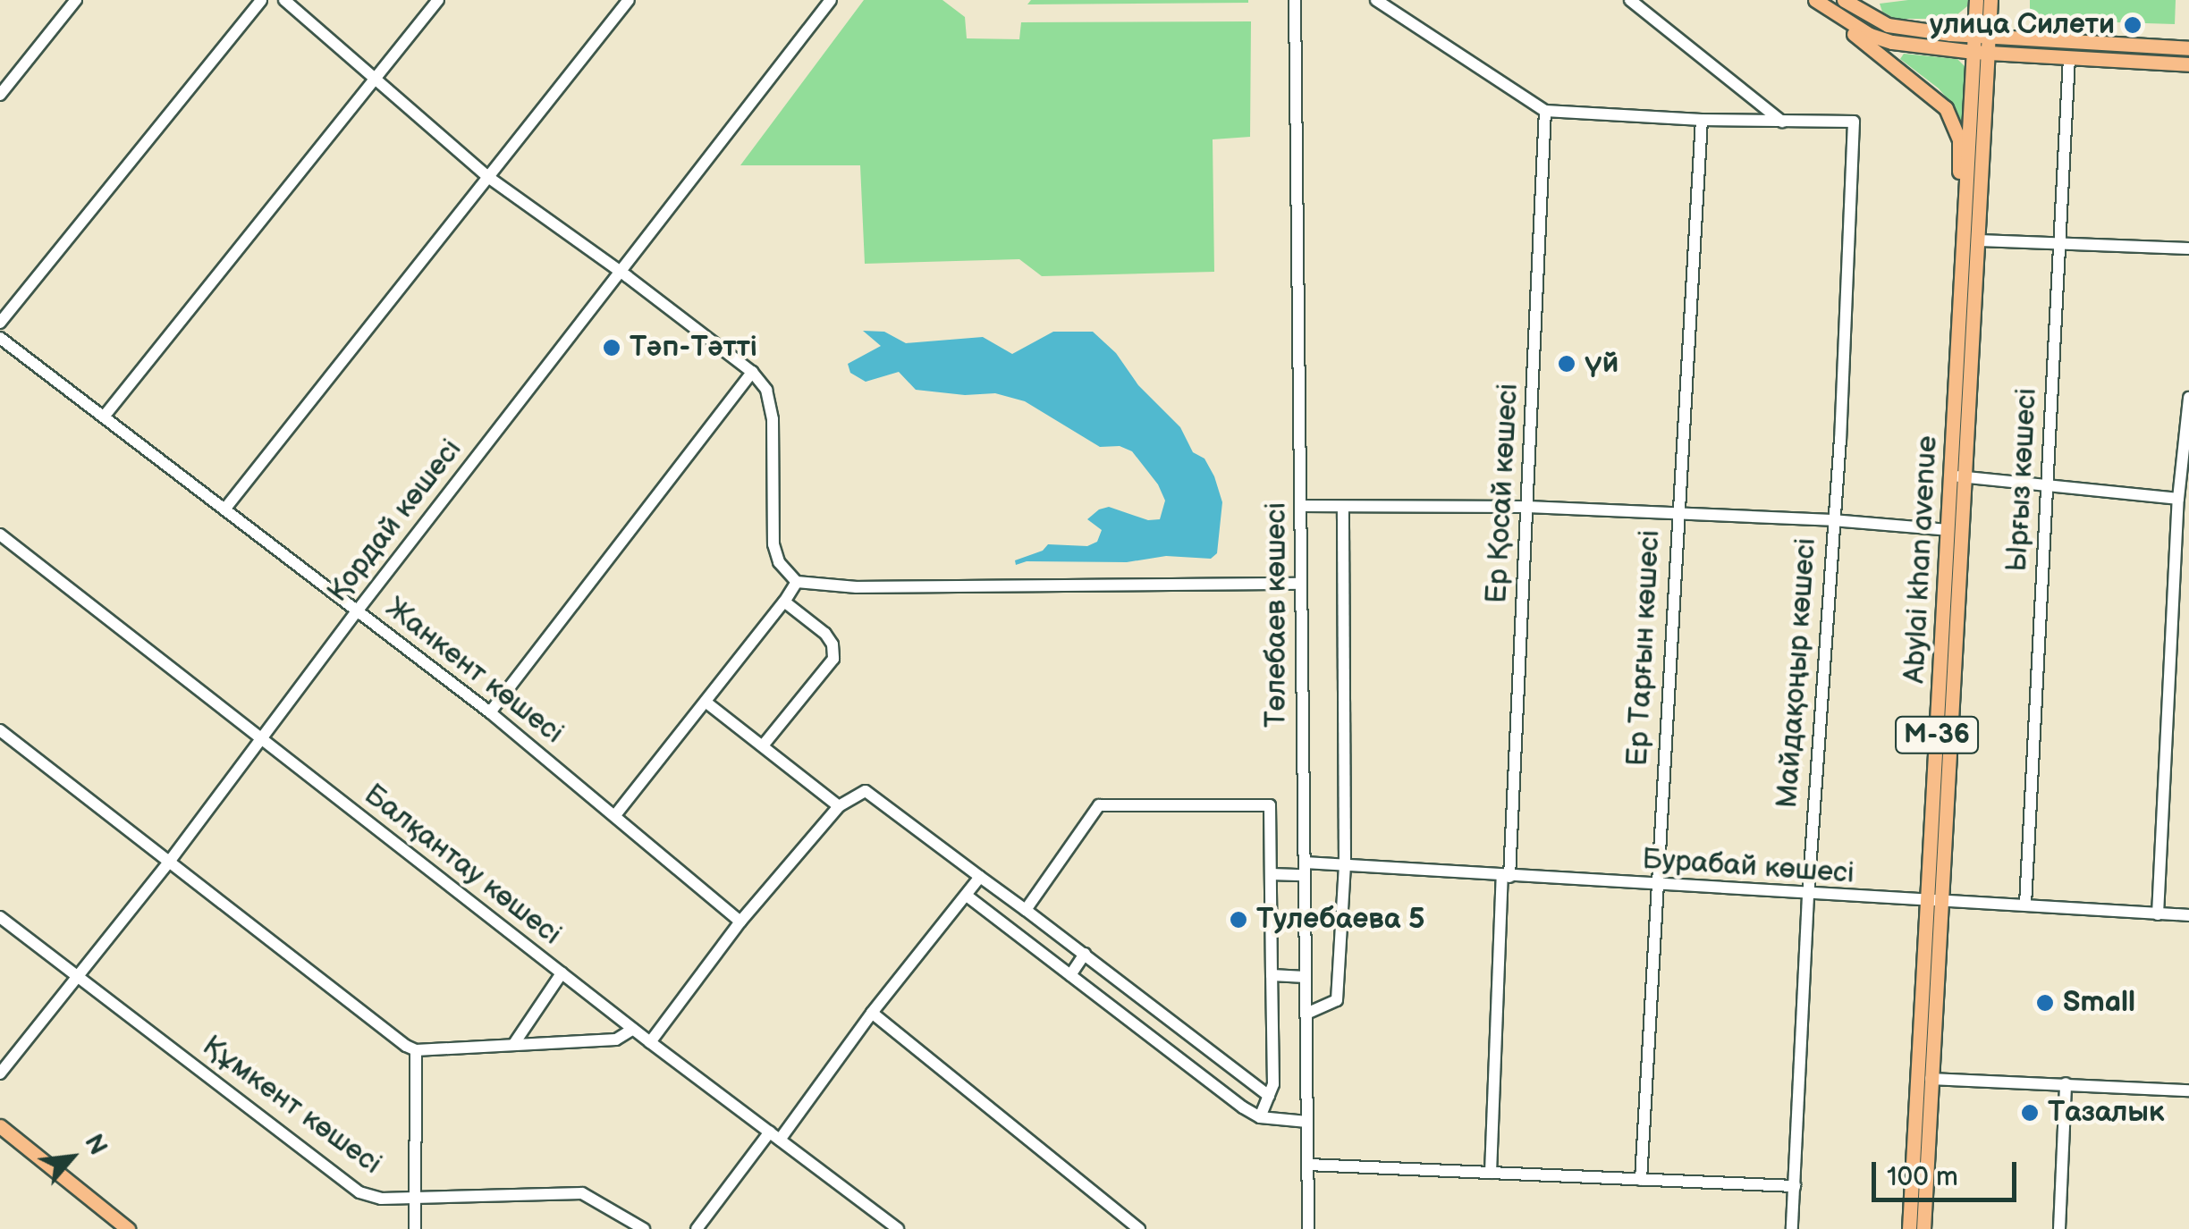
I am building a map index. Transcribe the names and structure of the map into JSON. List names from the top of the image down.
{
  "streets": {
    "main road": ["Abylai khan avenue", "M-36"],
    "street": [
      "Ырғыз көшесі",
      "Ер Қосай көшесі",
      "Қордай көшесі",
      "Төлебаев көшесі",
      "Ер Тарғын көшесі",
      "Жанкент көшесі",
      "Майдақоңыр көшесі",
      "Балқантау көшесі",
      "Бурабай көшесі",
      "Құмкент көшесі"
    ]
  },
  "crossings": [
    ["Ырғыз көшесі", "Бурабай көшесі"],
    ["Ер Қосай көшесі", "Бурабай көшесі"],
    ["Қордай көшесі", "Жанкент көшесі"],
    ["Қордай көшесі", "Балқантау көшесі"],
    ["Қордай көшесі", "Құмкент көшесі"],
    ["Abylai khan avenue", "Бурабай көшесі"],
    ["Төлебаев көшесі", "Бурабай көшесі"],
    ["Ер Тарғын көшесі", "Бурабай көшесі"],
    ["Майдақоңыр көшесі", "Бурабай көшесі"]
  ],
  "places": [
    "улица Силети",
    "Тәп-Тәтті",
    "үй",
    "Тулебаева 5",
    "Small",
    "Тазалык"
  ],
  "scale_bar": "100 m",
  "north": "top right"
}
